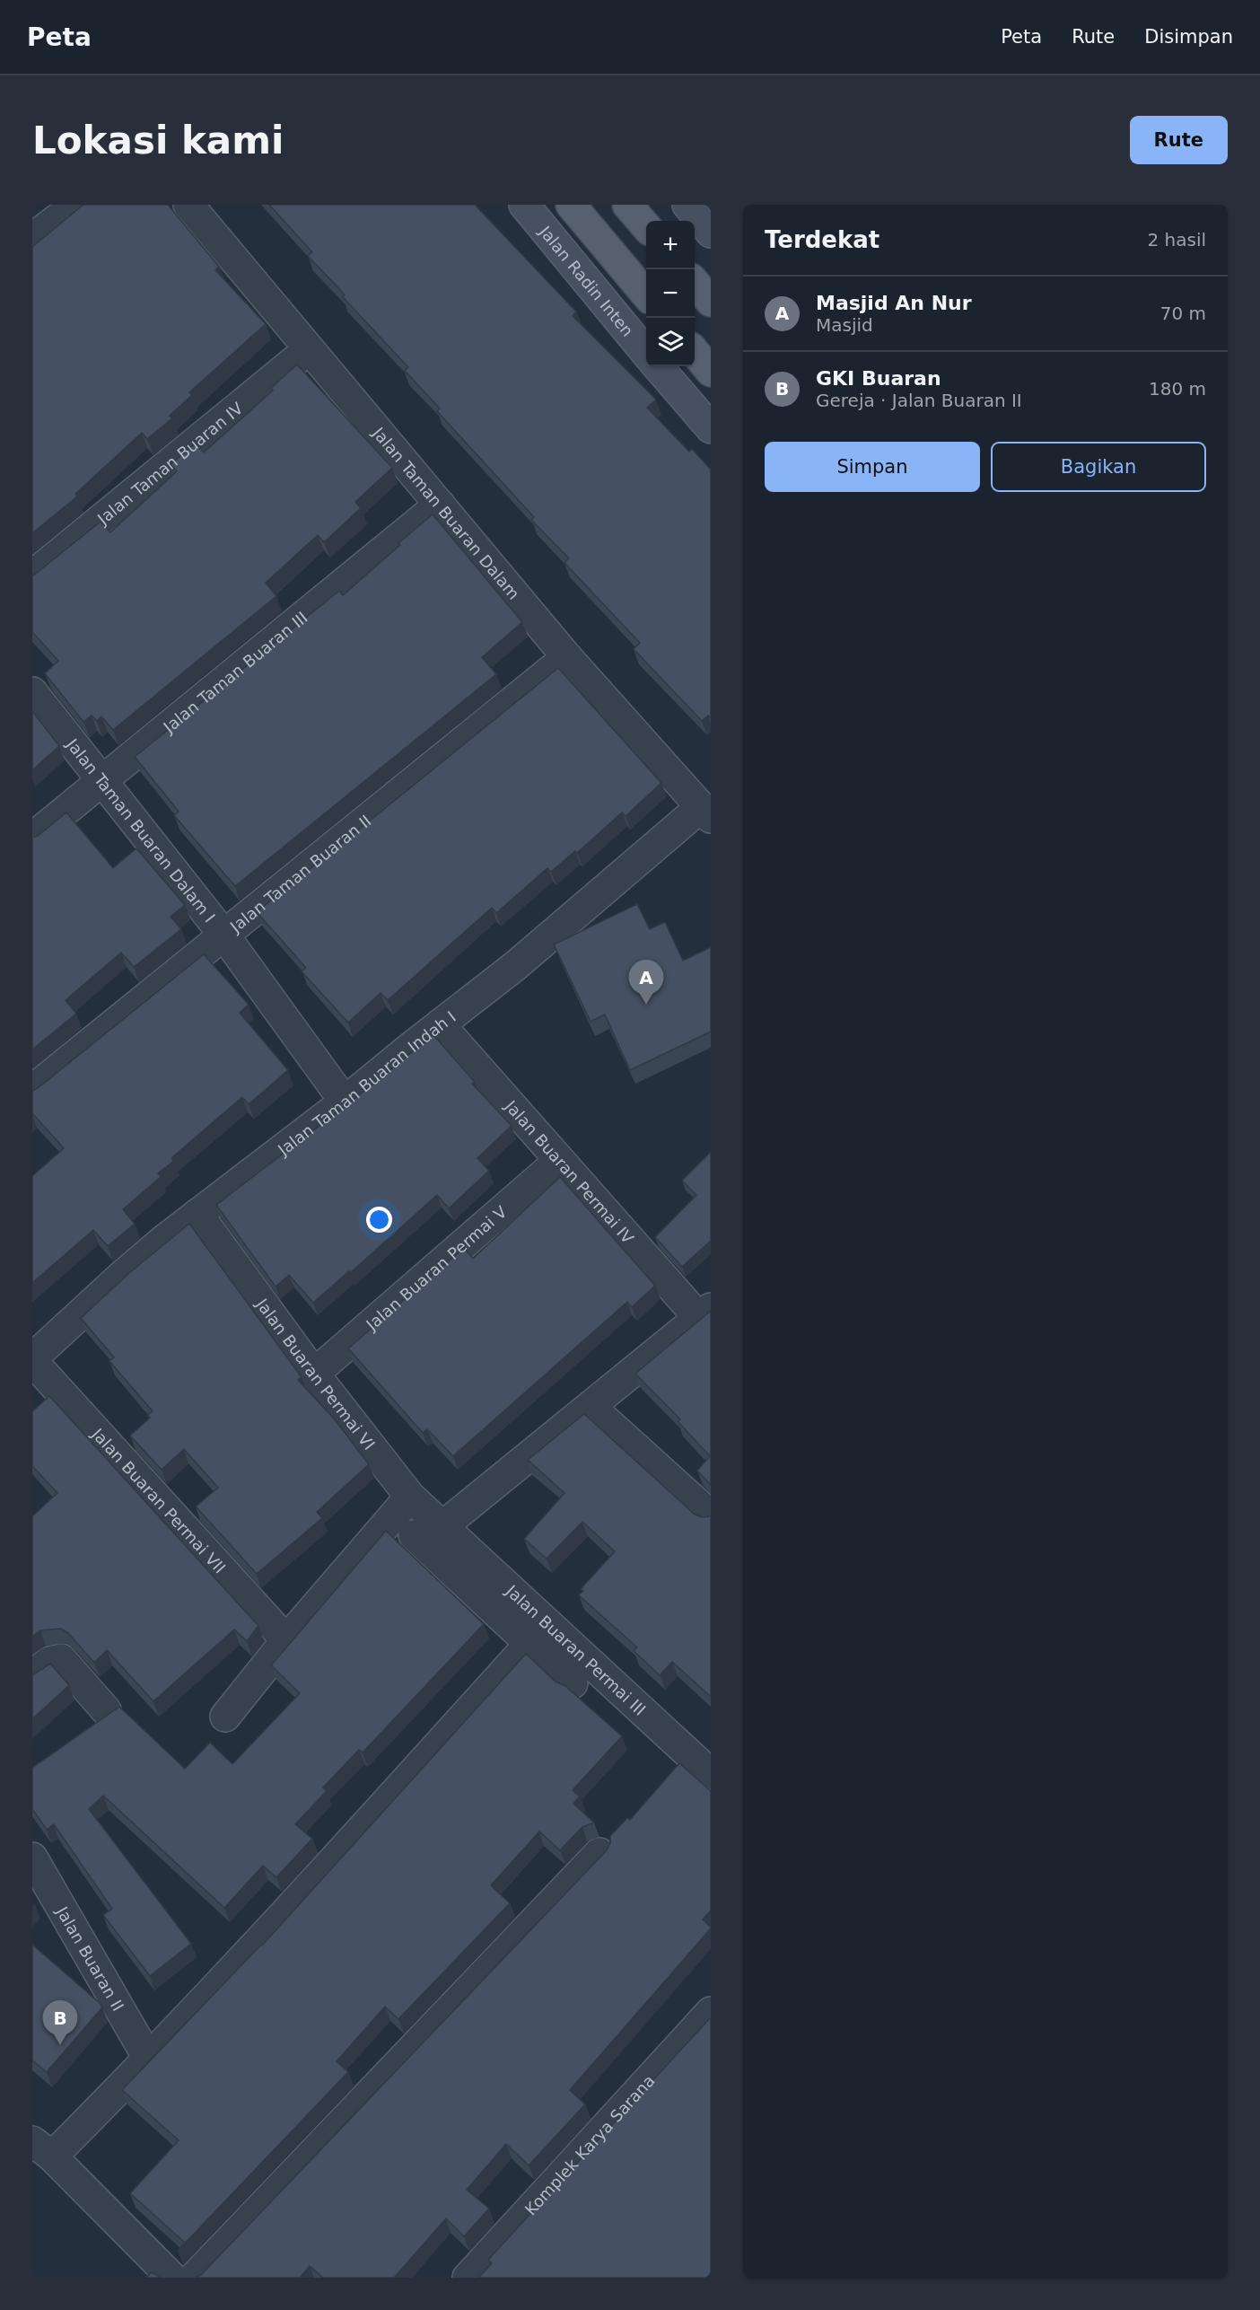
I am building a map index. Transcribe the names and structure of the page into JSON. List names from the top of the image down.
{
  "streets": {
    "street": [
      "Jalan Radin Inten",
      "Jalan Taman Buaran IV",
      "Jalan Taman Buaran Dalam",
      "Jalan Taman Buaran III",
      "Jalan Taman Buaran Dalam I",
      "Jalan Taman Buaran II",
      "Jalan Taman Buaran Indah I",
      "Jalan Buaran Permai IV",
      "Jalan Buaran Permai V",
      "Jalan Buaran Permai VI",
      "Jalan Buaran Permai VII",
      "Jalan Buaran Permai III",
      "Jalan Buaran II",
      "Komplek Karya Sarana"
    ]
  },
  "crossings": [
    ["Jalan Taman Buaran IV", "Jalan Taman Buaran Dalam"],
    ["Jalan Taman Buaran Dalam", "Jalan Taman Buaran III"],
    ["Jalan Taman Buaran Dalam", "Jalan Taman Buaran II"],
    ["Jalan Taman Buaran Dalam", "Jalan Taman Buaran Indah I"],
    ["Jalan Taman Buaran III", "Jalan Taman Buaran Dalam I"],
    ["Jalan Taman Buaran Dalam I", "Jalan Taman Buaran II"],
    ["Jalan Taman Buaran Dalam I", "Jalan Taman Buaran Indah I"],
    ["Jalan Taman Buaran Indah I", "Jalan Buaran Permai IV"],
    ["Jalan Taman Buaran Indah I", "Jalan Buaran Permai VI"],
    ["Jalan Taman Buaran Indah I", "Jalan Buaran Permai VII"],
    ["Jalan Buaran Permai IV", "Jalan Buaran Permai V"],
    ["Jalan Buaran Permai V", "Jalan Buaran Permai VI"],
    ["Jalan Buaran Permai VI", "Jalan Buaran Permai III"]
  ],
  "page": {
    "header": "Peta",
    "nav": ["Peta", "Rute", "Disimpan"],
    "buttons": [
      "Rute",
      ["Simpan", "Bagikan"]
    ],
    "title": "Lokasi kami",
    "heading": ["Terdekat", "2 hasil"],
    "map_buttons": ["+", "−"],
    "list": [
      {
        "mark": "A",
        "name": "Masjid An Nur",
        "note": "Masjid",
        "value": "70 m"
      },
      {
        "mark": "B",
        "name": "GKI Buaran",
        "note": "Gereja · Jalan Buaran II",
        "value": "180 m"
      }
    ],
    "pins": ["A", "B"]
  }
}
